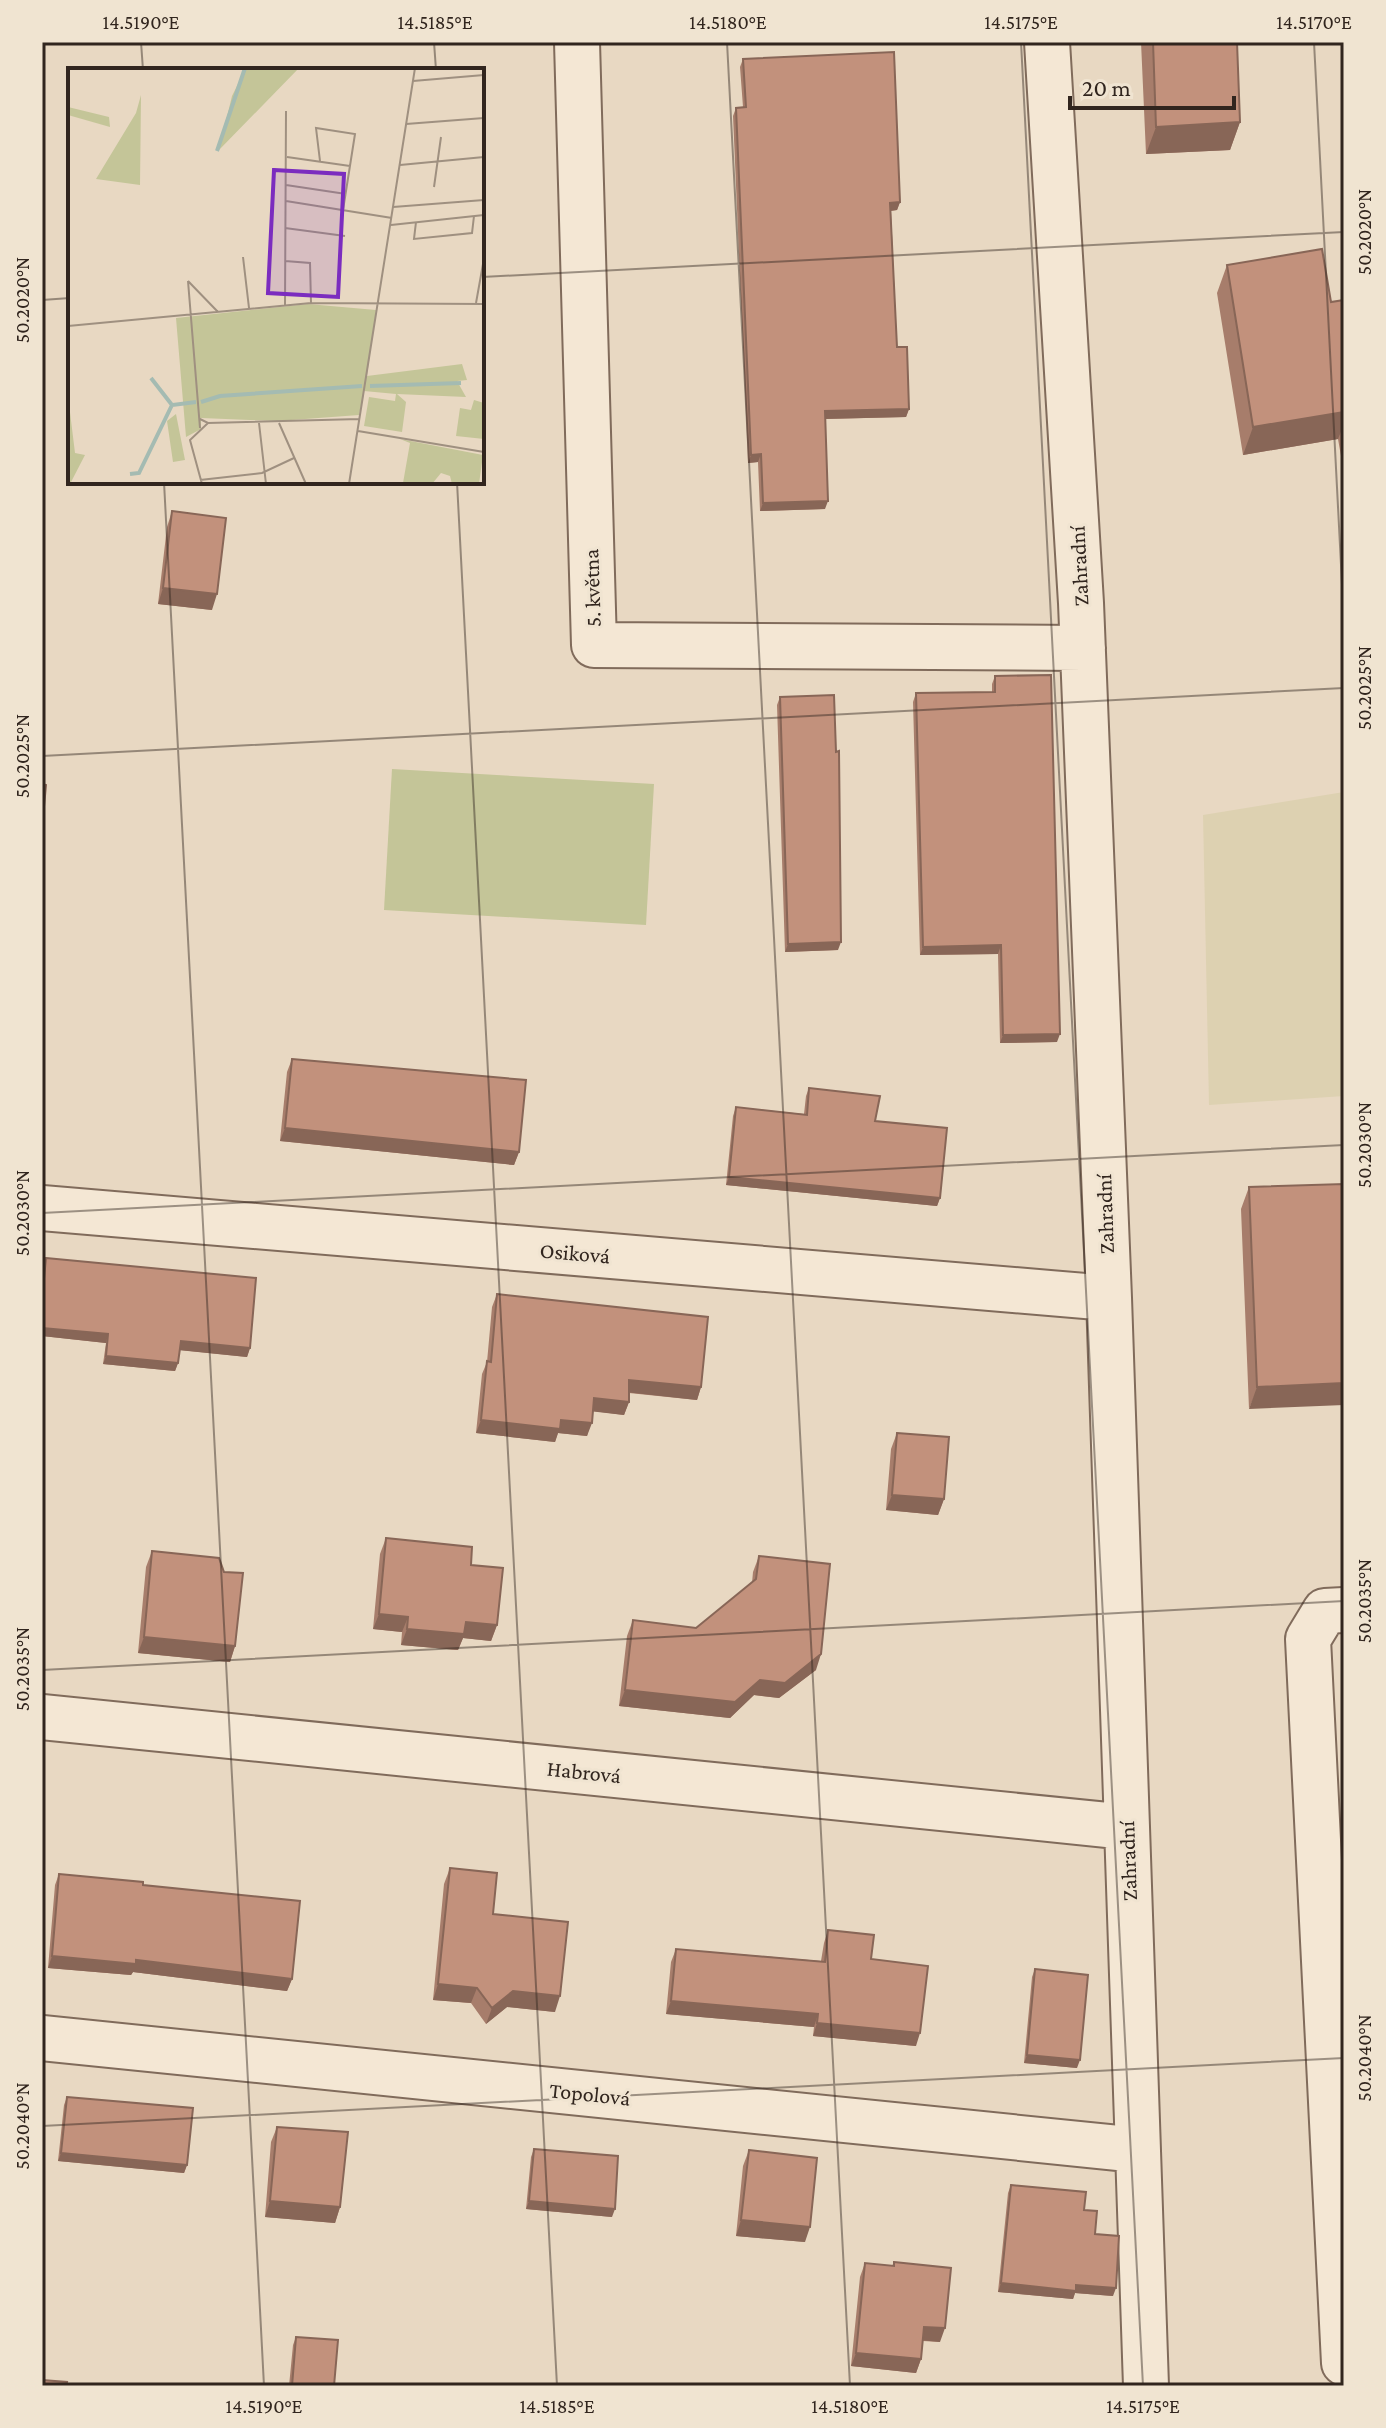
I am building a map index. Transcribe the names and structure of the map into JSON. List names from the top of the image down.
{
  "streets": {
    "street": [
      "Zahradní",
      "5. května",
      "Osiková",
      "Habrová",
      "Topolová"
    ]
  },
  "crossings": [
    ["Zahradní", "5. května"],
    ["Zahradní", "Osiková"],
    ["Zahradní", "Habrová"],
    ["Zahradní", "Topolová"]
  ],
  "scale_bar": "20 m",
  "coordinates": [
    "14.5190°E",
    "14.5185°E",
    "14.5180°E",
    "14.5175°E",
    "14.5170°E",
    "50.2020°N",
    "50.2025°N",
    "50.2030°N",
    "50.2035°N",
    "50.2040°N"
  ]
}
